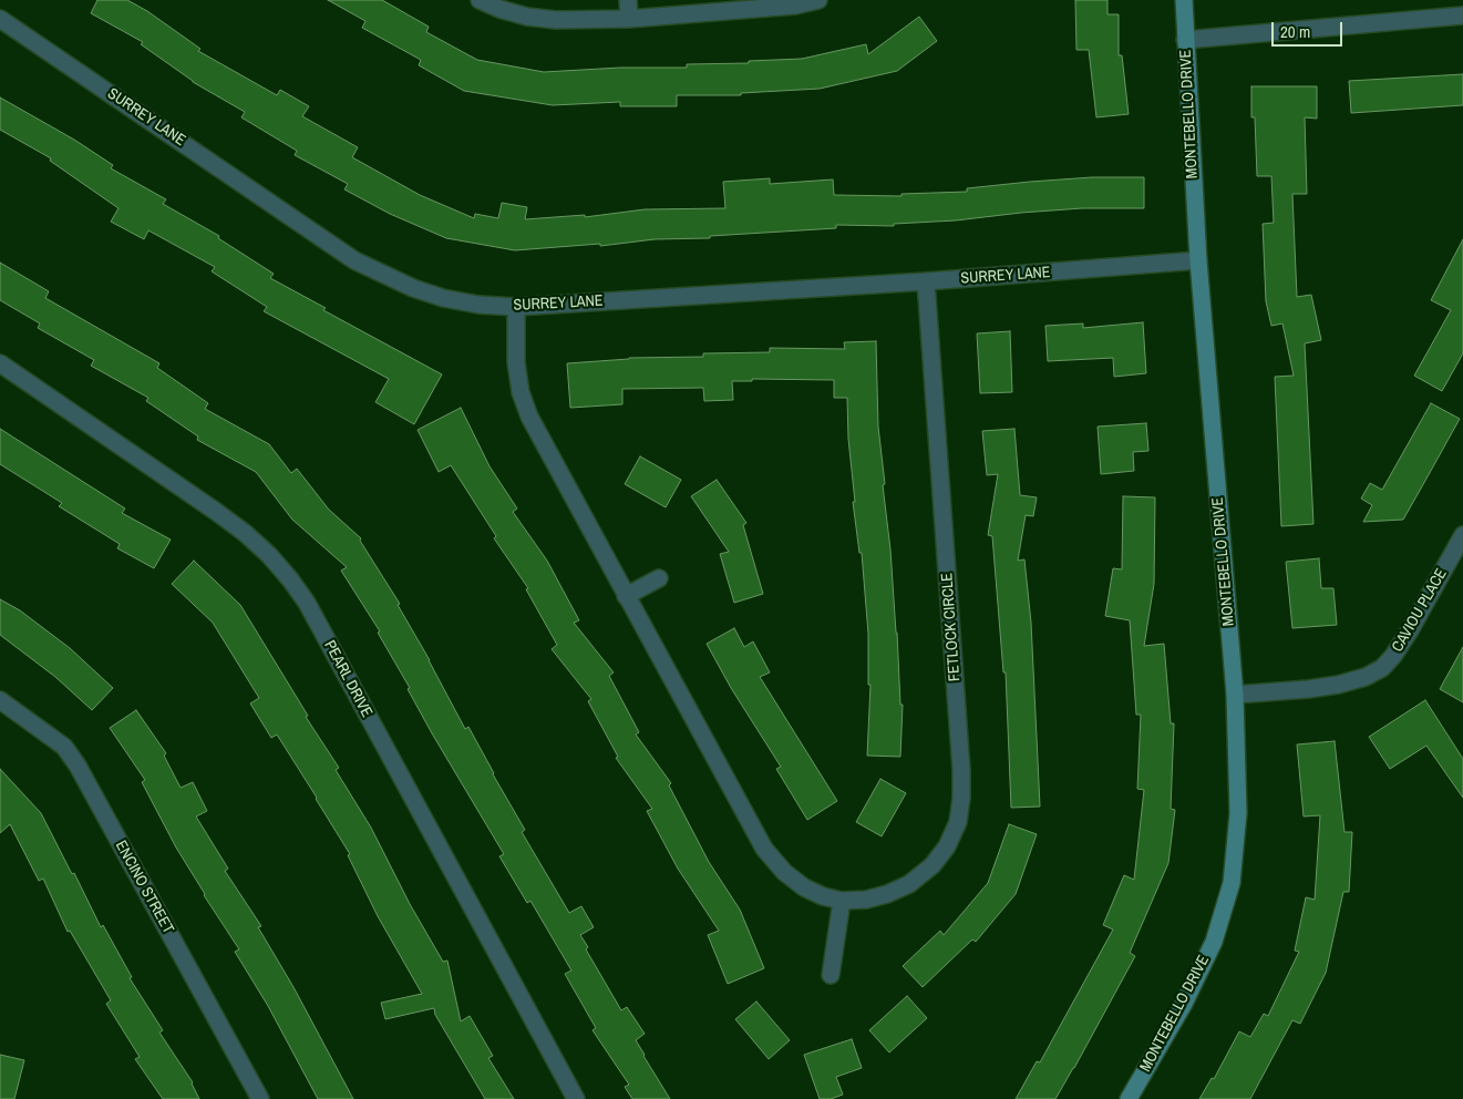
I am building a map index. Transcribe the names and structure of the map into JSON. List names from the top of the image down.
{
  "streets": {
    "street": [
      "MONTEBELLO DRIVE",
      "SURREY LANE",
      "CAVIOU PLACE",
      "FETLOCK CIRCLE",
      "PEARL DRIVE",
      "ENCINO STREET"
    ]
  },
  "crossings": [
    ["MONTEBELLO DRIVE", "SURREY LANE"],
    ["MONTEBELLO DRIVE", "CAVIOU PLACE"],
    ["SURREY LANE", "FETLOCK CIRCLE"]
  ],
  "scale_bar": "20 m"
}
